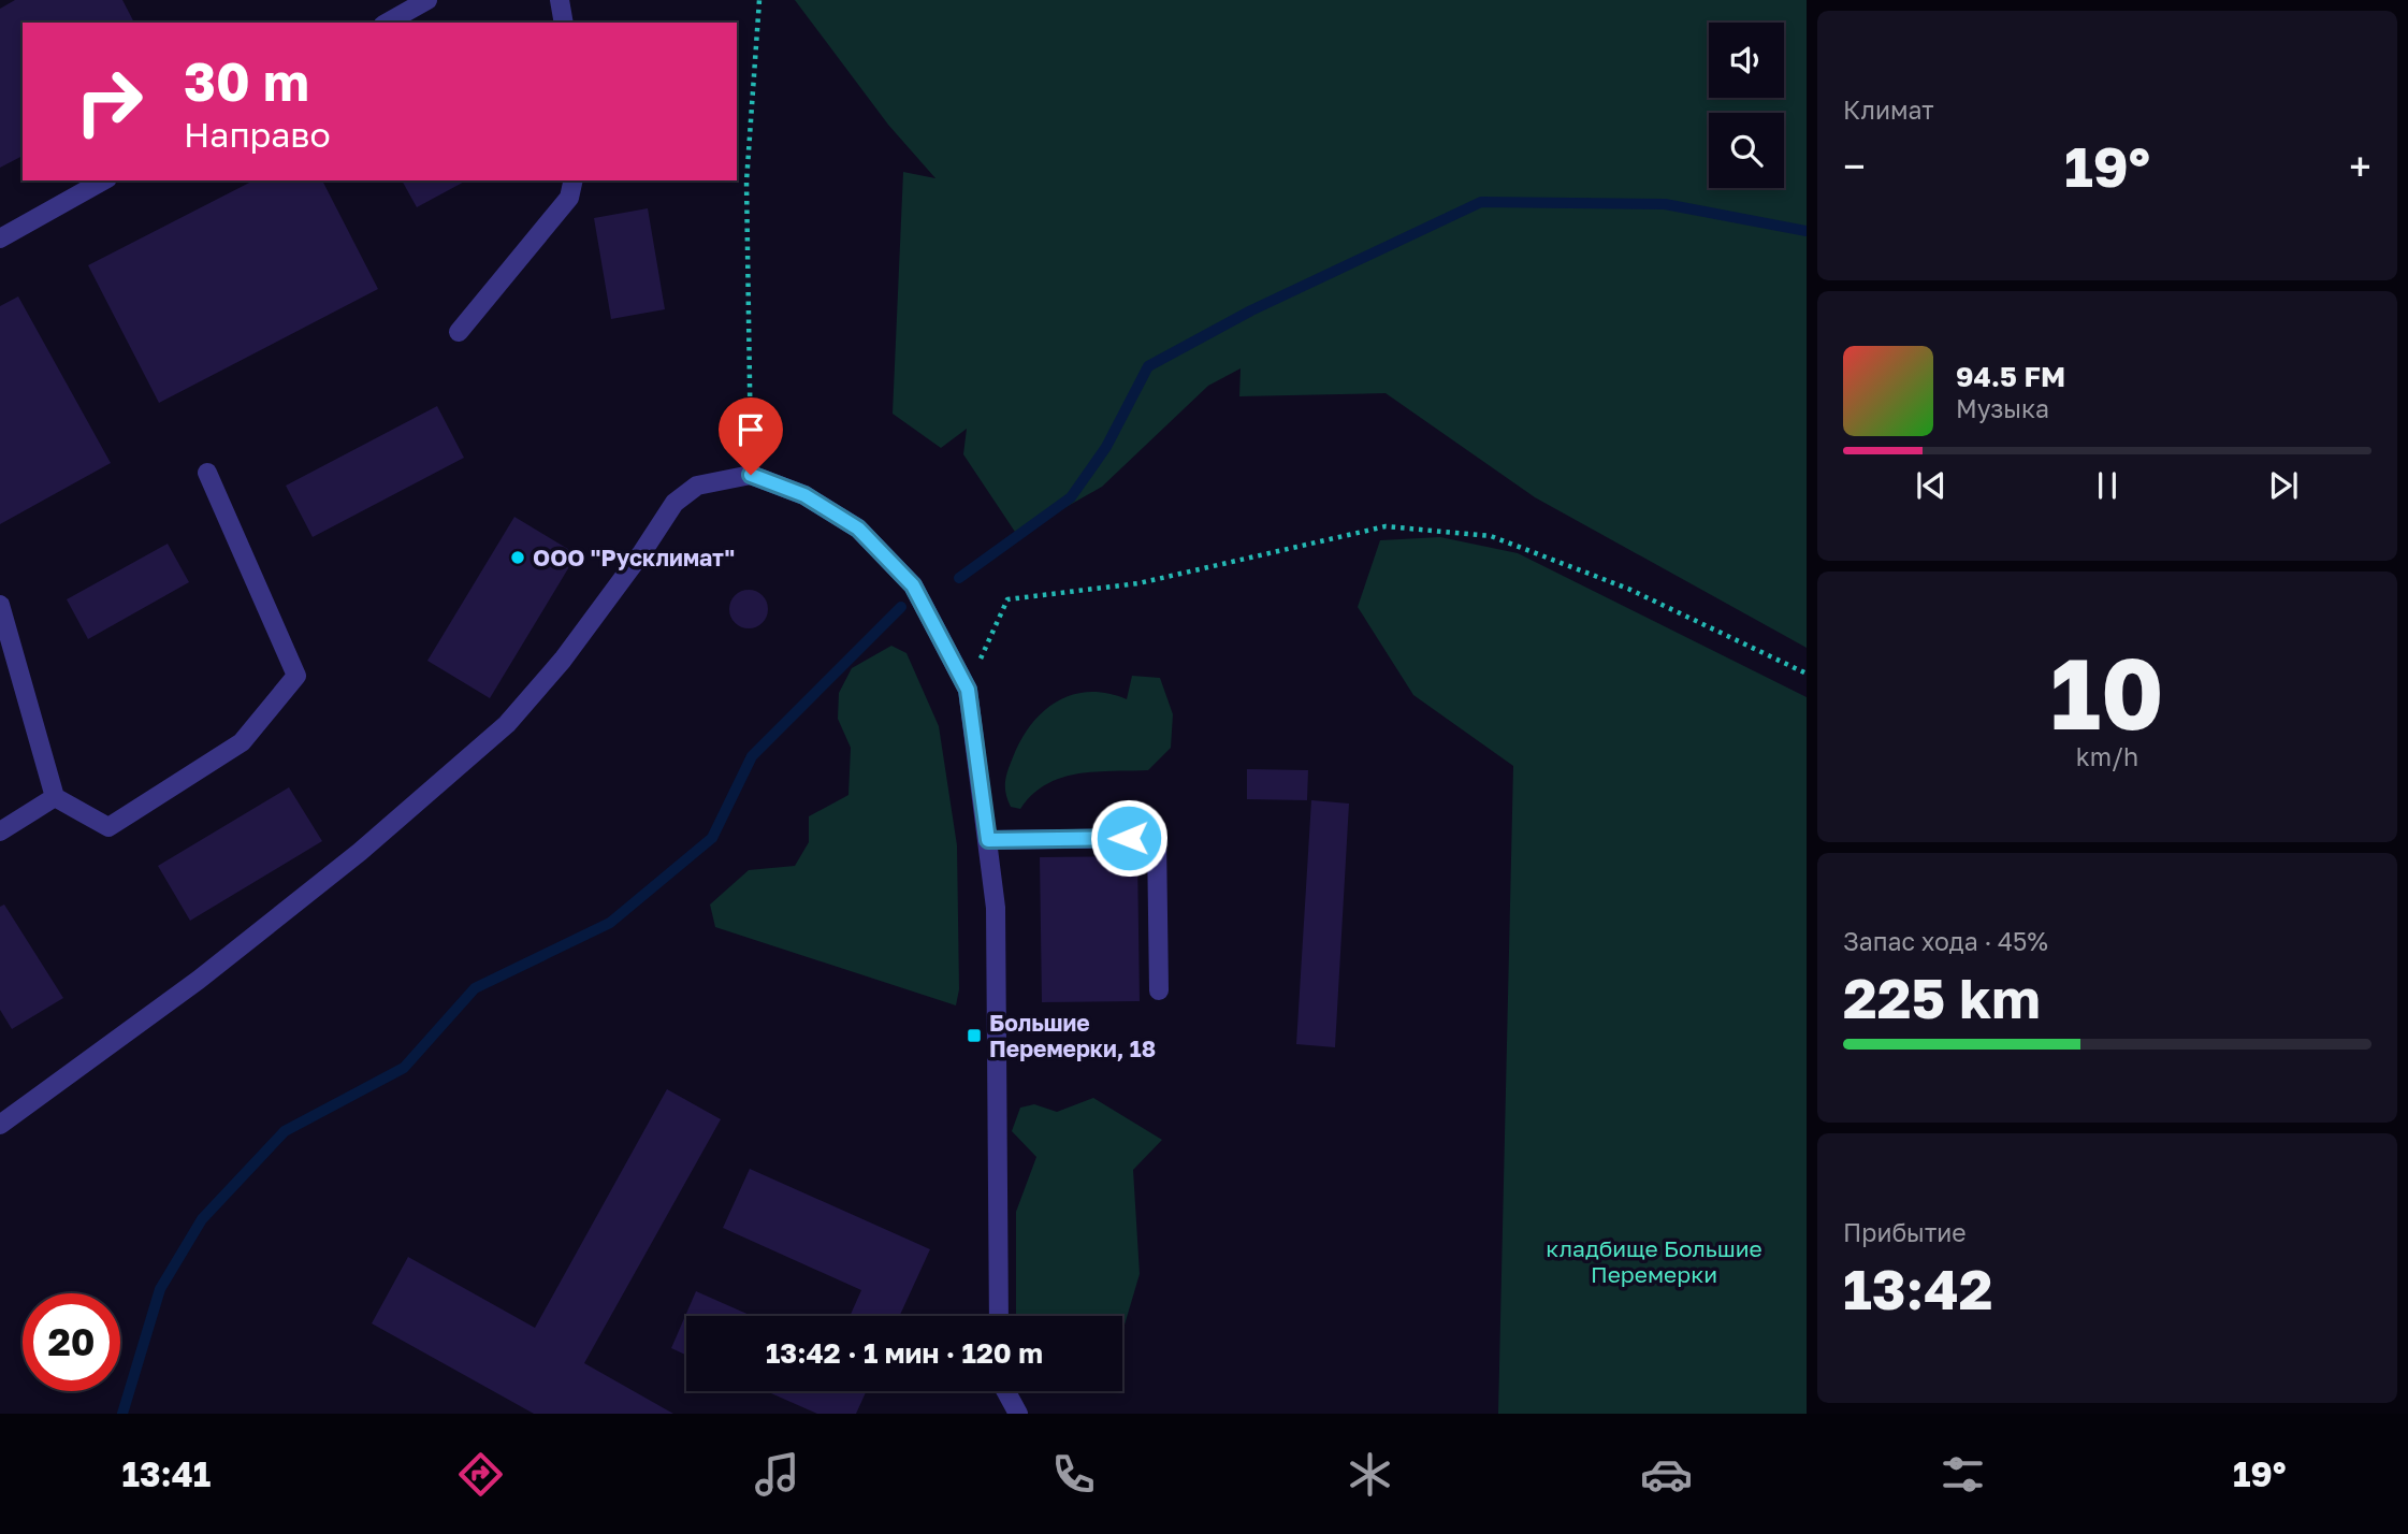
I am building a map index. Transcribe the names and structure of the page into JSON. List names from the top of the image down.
{
  "parks": ["кладбище Большие Перемерки"],
  "places": {
    "other": ["ООО \"Русклимат\""],
    "transit": ["Большие Перемерки, 18"]
  },
  "page": {
    "tile": [
      "Климат",
      ["10", "km/h"],
      ["Запас хода · 45%", "225 km"],
      ["Прибытие", "13:42"]
    ],
    "turn": ["30 m", "Направо"],
    "heat": ["−", "19°", "+"],
    "song": ["94.5 FM", "Музыка"],
    "limit": "20",
    "trip": "13:42 · 1 мин · 120 m",
    "tabs": ["13:41", "19°"]
  }
}
